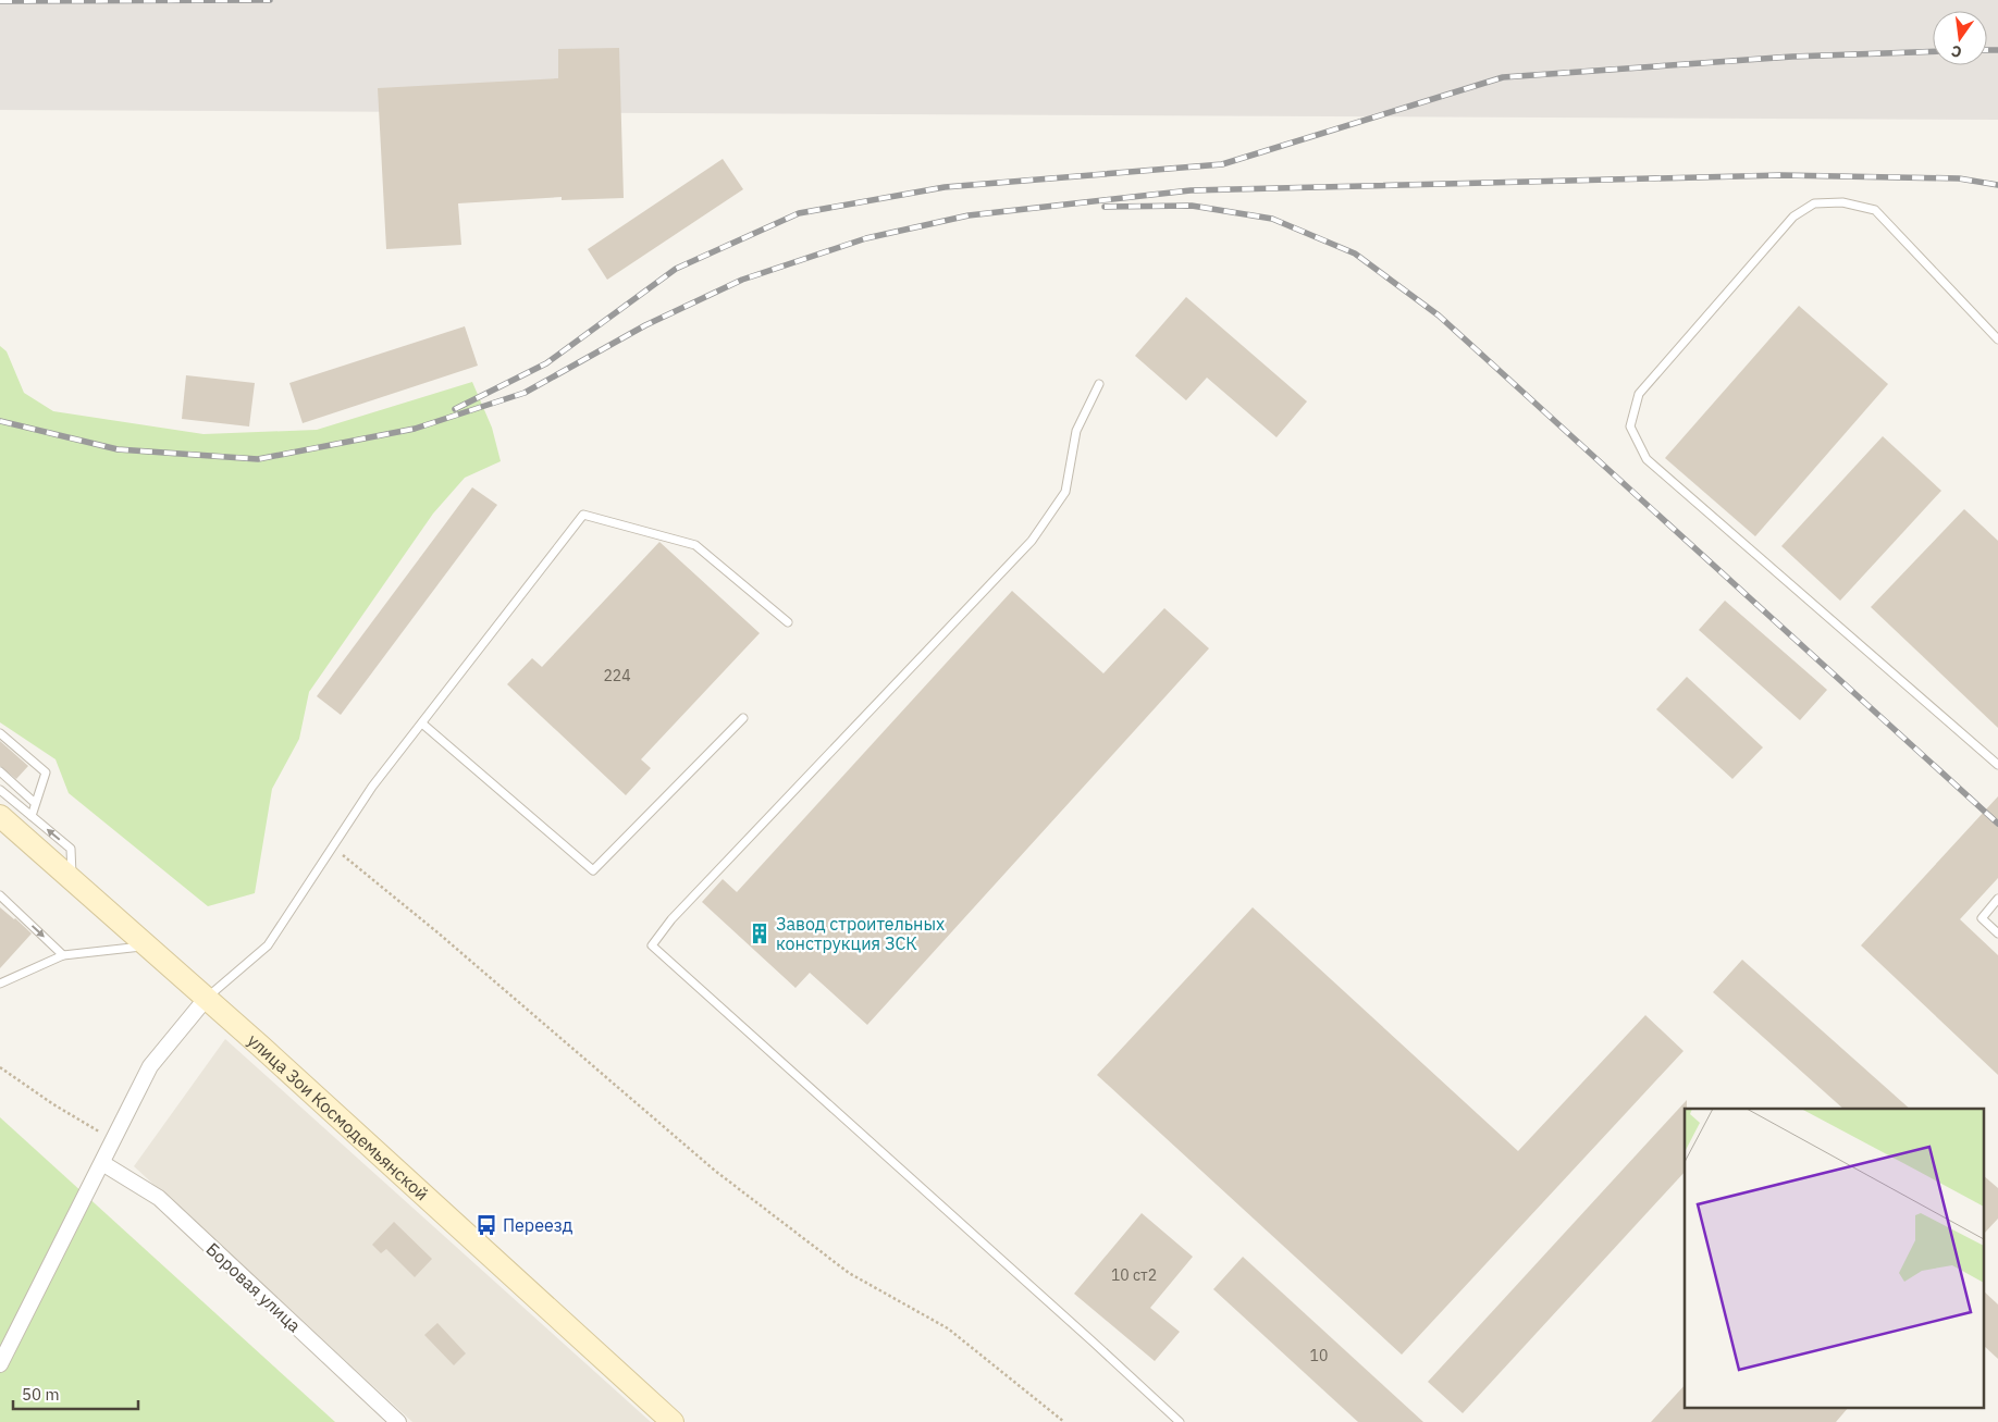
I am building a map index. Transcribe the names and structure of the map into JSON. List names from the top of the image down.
{
  "streets": {
    "main road": ["улица Зои Космодемьянской"],
    "street": ["Боровая улица"]
  },
  "places": {
    "building": ["Завод строительных конструкция ЗСК"],
    "bus stop": ["Переезд"]
  },
  "house_numbers": ["224", "10 ст2", "10"],
  "scale_bar": "50 m",
  "north": "bottom"
}
